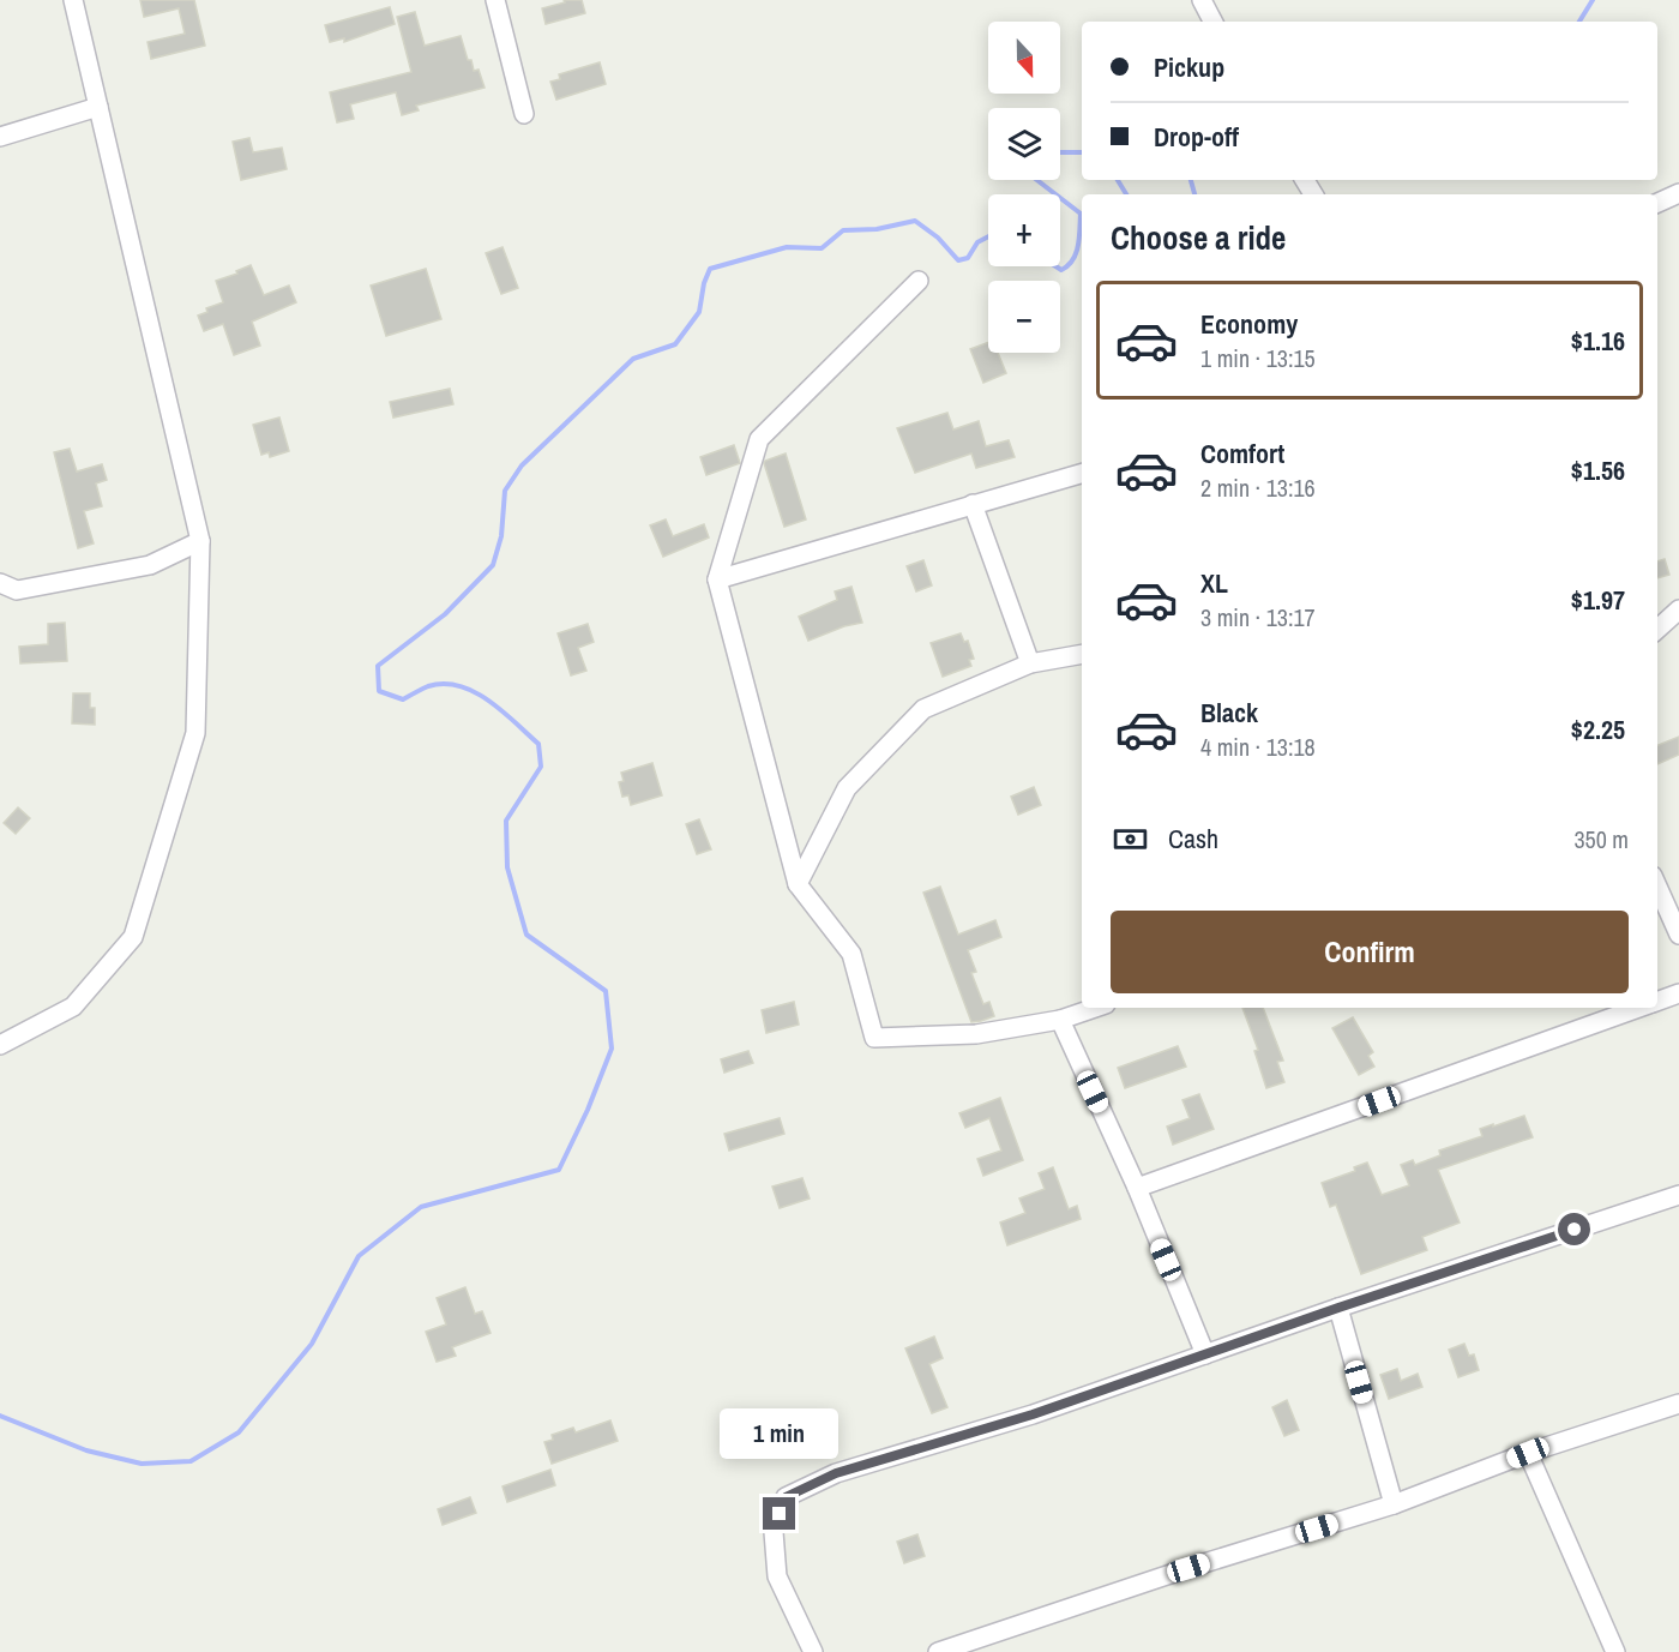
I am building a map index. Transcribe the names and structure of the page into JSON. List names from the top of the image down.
{
  "north": "bottom",
  "page": {
    "map_buttons": ["+", "−"],
    "banner": ["Pickup", "Drop-off"],
    "heading": "Choose a ride",
    "list": [
      {
        "name": "Economy",
        "note": "1 min · 13:15",
        "value": "$1.16"
      },
      {
        "name": "Comfort",
        "note": "2 min · 13:16",
        "value": "$1.56"
      },
      {
        "name": "XL",
        "note": "3 min · 13:17",
        "value": "$1.97"
      },
      {
        "name": "Black",
        "note": "4 min · 13:18",
        "value": "$2.25"
      }
    ],
    "pay": ["Cash", "350 m"],
    "buttons": "Confirm",
    "bubble": "1 min"
  }
}
